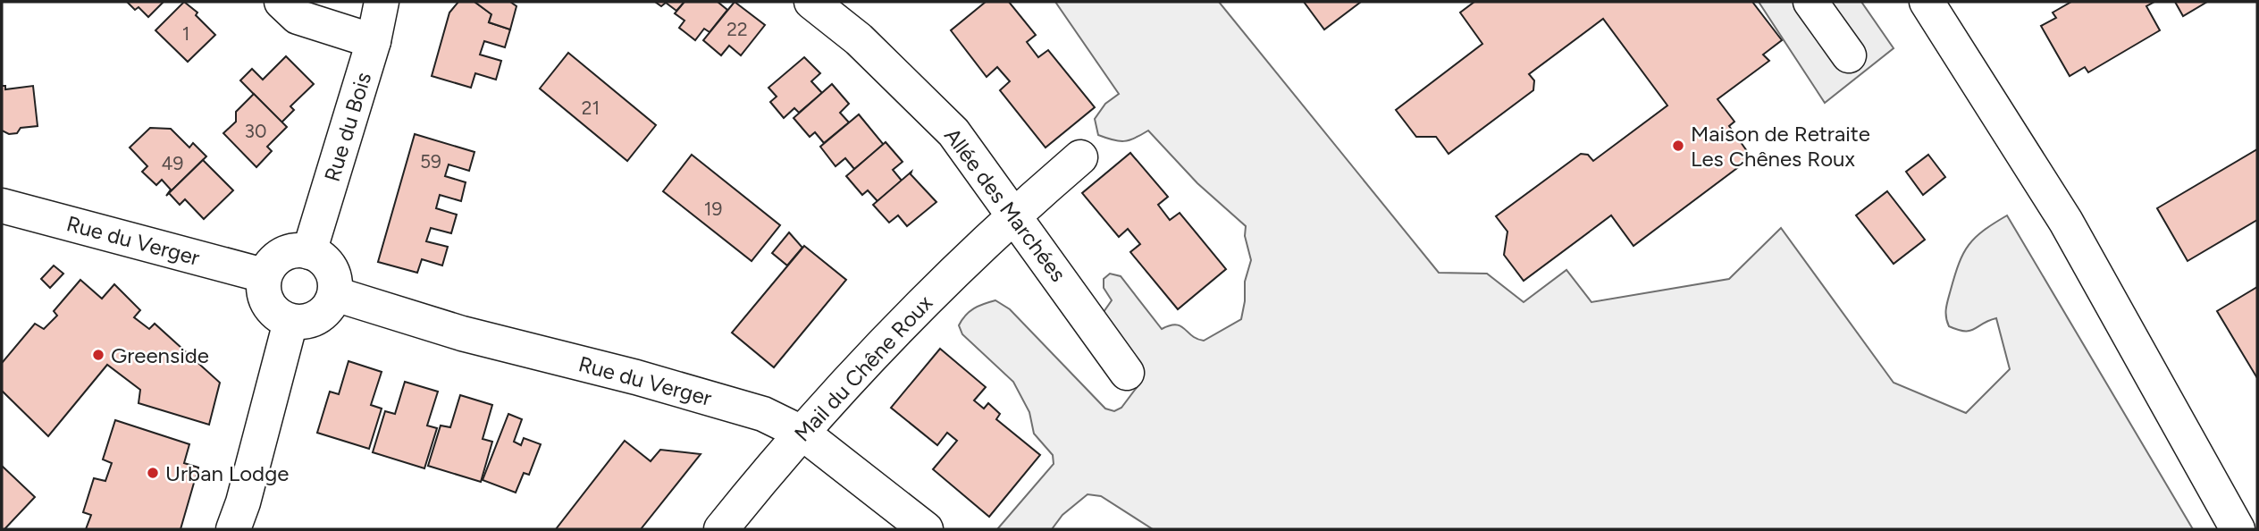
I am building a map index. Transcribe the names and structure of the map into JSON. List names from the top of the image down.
{
  "streets": {
    "street": [
      "Rue du Bois",
      "Allée des Marchées",
      "Rue du Verger",
      "Mail du Chêne Roux"
    ]
  },
  "crossings": [
    ["Rue du Bois", "Rue du Verger"],
    ["Allée des Marchées", "Mail du Chêne Roux"],
    ["Rue du Verger", "Mail du Chêne Roux"]
  ],
  "places": ["Maison de Retraite Les Chênes Roux", "Greenside", "Urban Lodge"],
  "house_numbers": [
    "22",
    "1",
    "21",
    "30",
    "59",
    "49",
    "19"
  ]
}
